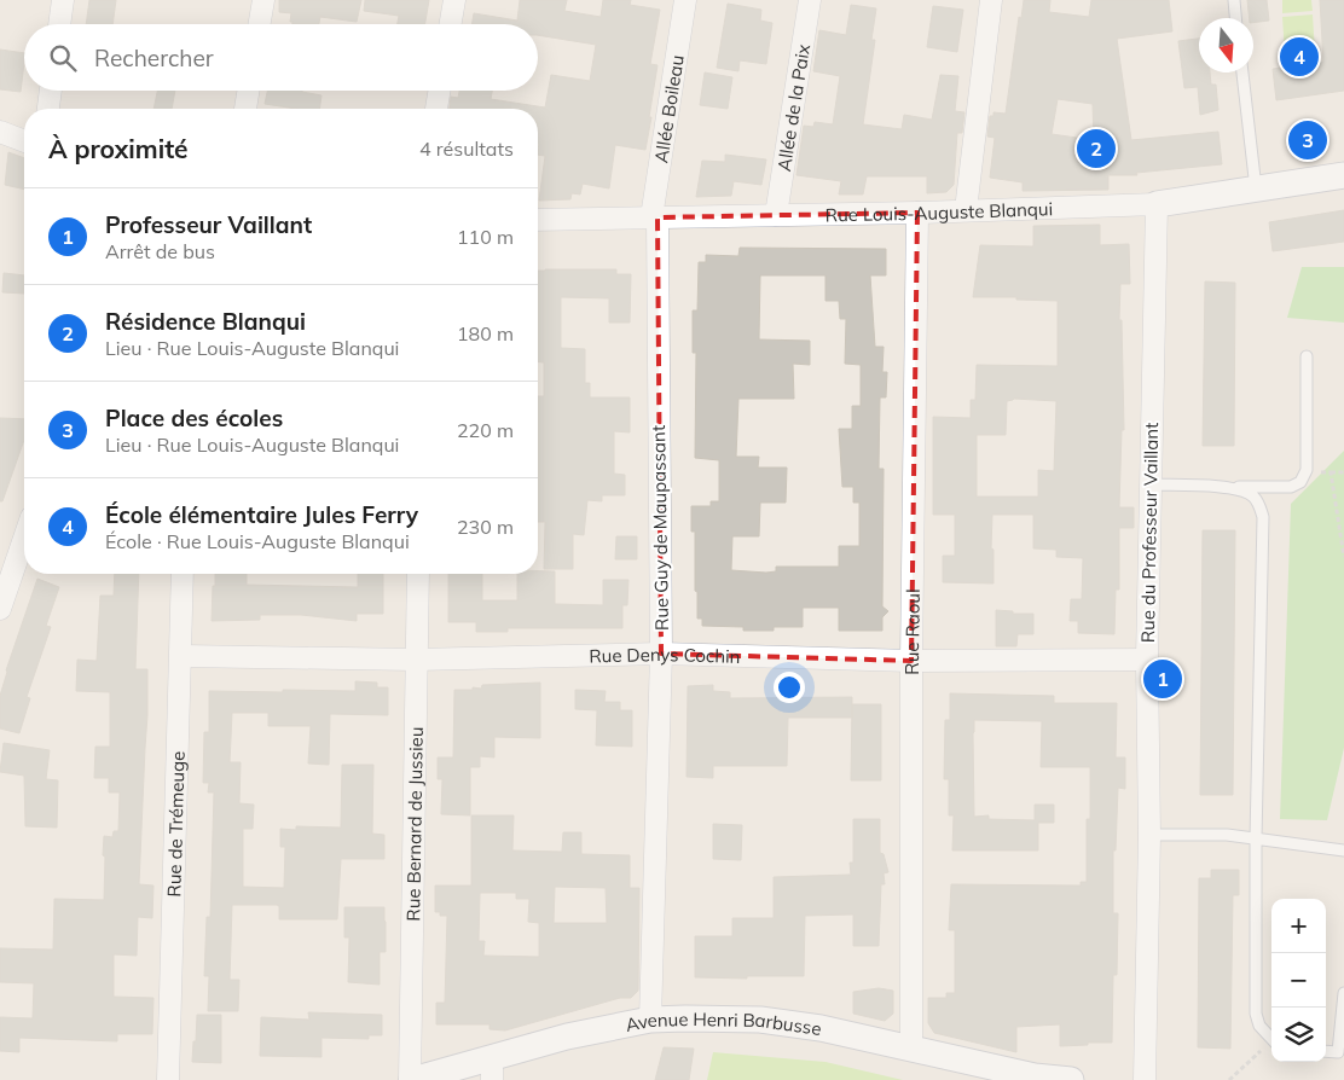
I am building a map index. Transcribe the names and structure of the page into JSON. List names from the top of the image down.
{
  "streets": {
    "street": [
      "Allée de la Paix",
      "Allée Boileau",
      "Rue Louis-Auguste Blanqui",
      "Rue Guy de Maupassant",
      "Rue du Professeur Vaillant",
      "Rue Raoul",
      "Rue Denys Cochin",
      "Rue de Trémeuge",
      "Rue Bernard de Jussieu",
      "Avenue Henri Barbusse"
    ]
  },
  "crossings": [
    ["Allée de la Paix", "Rue Louis-Auguste Blanqui"],
    ["Allée Boileau", "Rue Louis-Auguste Blanqui"],
    ["Allée Boileau", "Rue Guy de Maupassant"],
    ["Rue Louis-Auguste Blanqui", "Rue Guy de Maupassant"],
    ["Rue Louis-Auguste Blanqui", "Rue du Professeur Vaillant"],
    ["Rue Louis-Auguste Blanqui", "Rue Raoul"],
    ["Rue Guy de Maupassant", "Rue Denys Cochin"],
    ["Rue Guy de Maupassant", "Avenue Henri Barbusse"],
    ["Rue du Professeur Vaillant", "Rue Denys Cochin"],
    ["Rue Raoul", "Rue Denys Cochin"],
    ["Rue Raoul", "Avenue Henri Barbusse"],
    ["Rue Denys Cochin", "Rue de Trémeuge"],
    ["Rue Denys Cochin", "Rue Bernard de Jussieu"],
    ["Rue Bernard de Jussieu", "Avenue Henri Barbusse"]
  ],
  "north": "bottom",
  "page": {
    "search": "Rechercher",
    "pins": [
      "4",
      "3",
      "2",
      "1"
    ],
    "heading": ["À proximité", "4 résultats"],
    "list": [
      {
        "mark": "1",
        "name": "Professeur Vaillant",
        "note": "Arrêt de bus",
        "value": "110 m"
      },
      {
        "mark": "2",
        "name": "Résidence Blanqui",
        "note": "Lieu · Rue Louis-Auguste Blanqui",
        "value": "180 m"
      },
      {
        "mark": "3",
        "name": "Place des écoles",
        "note": "Lieu · Rue Louis-Auguste Blanqui",
        "value": "220 m"
      },
      {
        "mark": "4",
        "name": "École élémentaire Jules Ferry",
        "note": "École · Rue Louis-Auguste Blanqui",
        "value": "230 m"
      }
    ],
    "map_buttons": ["+", "−"]
  }
}
